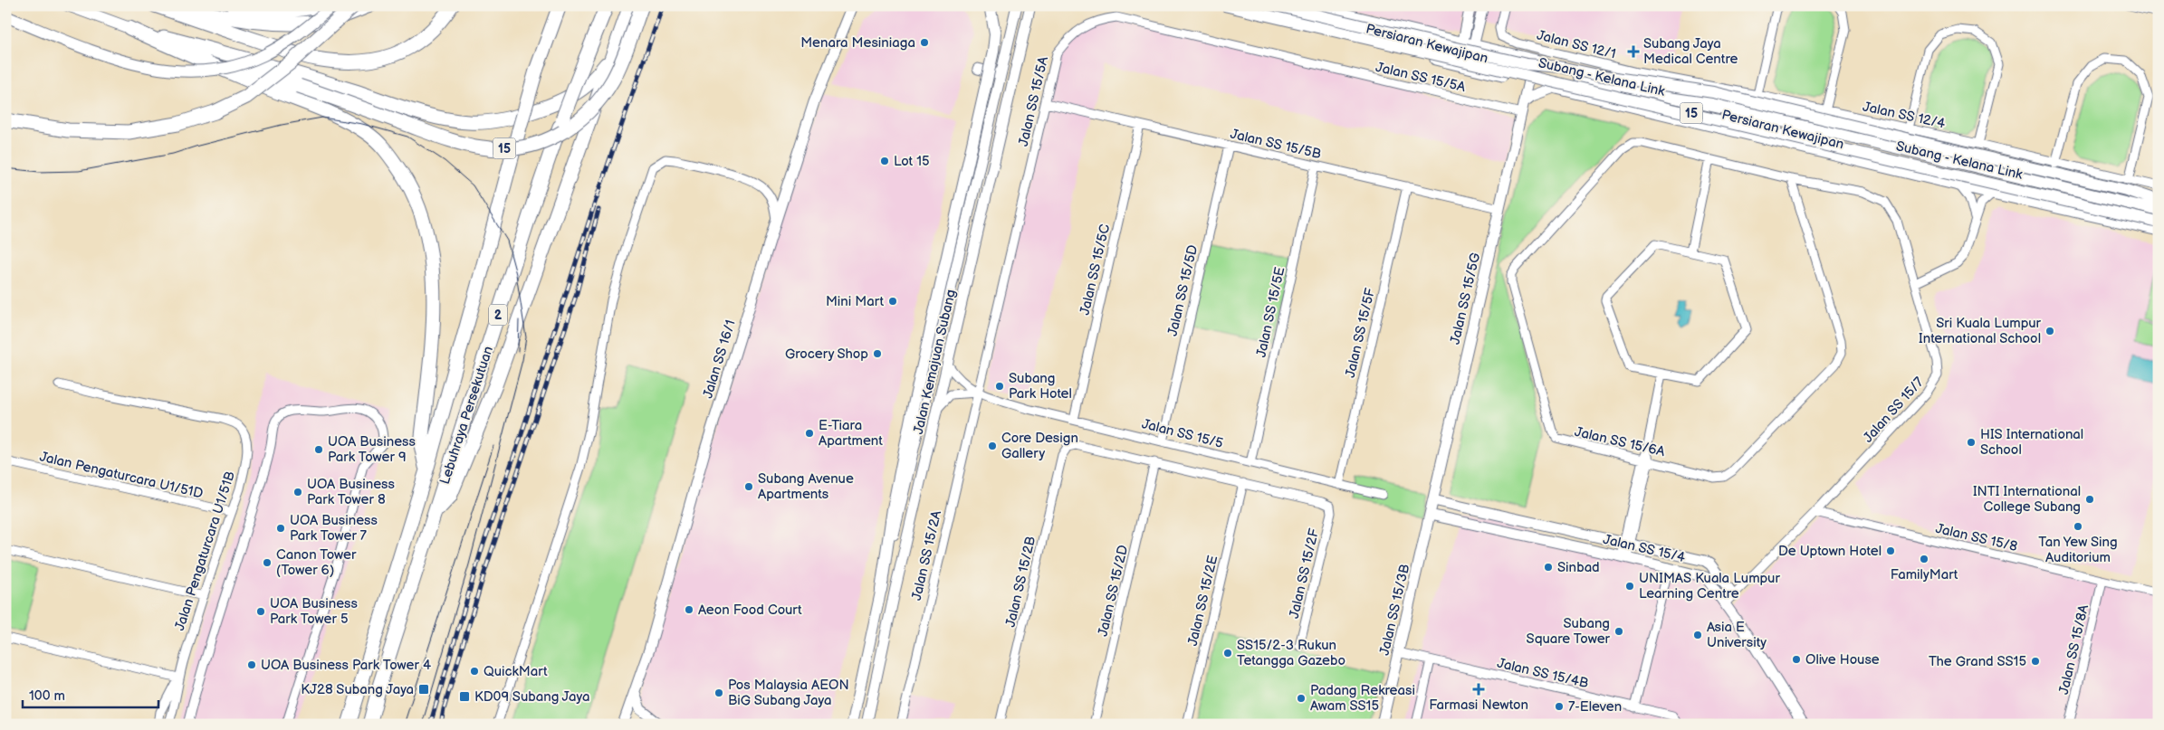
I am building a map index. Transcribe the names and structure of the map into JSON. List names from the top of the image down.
{
  "streets": {
    "highway": ["15", "2", "Lebuhraya Persekutuan"],
    "main road": [
      "Persiaran Kewajipan",
      "Subang - Kelana Link",
      "Jalan SS 15/5G",
      "Jalan SS 16/1",
      "Jalan Kemajuan Subang",
      "Jalan SS 15/4",
      "Jalan SS 15/3B"
    ],
    "street": [
      "Jalan SS 12/1",
      "Jalan SS 15/5A",
      "Jalan SS 12/4",
      "Jalan SS 15/5B",
      "Jalan SS 15/5C",
      "Jalan SS 15/5D",
      "Jalan SS 15/5E",
      "Jalan SS 15/5F",
      "Jalan SS 15/7",
      "Jalan SS 15/5",
      "Jalan SS 15/6A",
      "Jalan Pengaturcara U1/51D",
      "Jalan SS 15/8",
      "Jalan Pengaturcara U1/51B",
      "Jalan SS 15/2A",
      "Jalan SS 15/2F",
      "Jalan SS 15/2B",
      "Jalan SS 15/2D",
      "Jalan SS 15/2E",
      "Jalan SS 15/8A",
      "Jalan SS 15/4B"
    ]
  },
  "crossings": [
    ["Persiaran Kewajipan", "Jalan SS 15/5G"],
    ["Jalan SS 12/1", "Jalan SS 12/4"],
    ["Jalan SS 15/5A", "Jalan SS 15/5B"],
    ["Jalan SS 15/5A", "Jalan SS 15/5G"],
    ["Jalan SS 15/5A", "Jalan SS 15/5"],
    ["Jalan SS 15/5A", "Jalan SS 15/2A"],
    ["Subang - Kelana Link", "15"],
    ["Jalan SS 15/5B", "Jalan SS 15/5C"],
    ["Jalan SS 15/5B", "Jalan SS 15/5D"],
    ["Jalan SS 15/5B", "Jalan SS 15/5G"],
    ["Jalan SS 15/5B", "Jalan SS 15/5E"],
    ["Jalan SS 15/5B", "Jalan SS 15/5F"],
    ["Jalan SS 15/5C", "Jalan SS 15/5"],
    ["Jalan SS 15/5D", "Jalan SS 15/5"],
    ["Jalan SS 15/5G", "Jalan SS 15/4"],
    ["Jalan SS 15/5G", "Jalan SS 15/3B"],
    ["Jalan SS 15/5E", "Jalan SS 15/5"],
    ["Jalan SS 15/5F", "Jalan SS 15/5"],
    ["Jalan Kemajuan Subang", "Jalan SS 15/5"],
    ["Jalan SS 15/7", "Jalan SS 15/6A"],
    ["Jalan SS 15/7", "Jalan SS 15/8"],
    ["Jalan SS 15/7", "Jalan SS 15/4"],
    ["Jalan SS 15/5", "Jalan SS 15/2A"],
    ["Jalan Pengaturcara U1/51D", "Jalan Pengaturcara U1/51B"],
    ["Jalan SS 15/8", "Jalan SS 15/8A"],
    ["Jalan SS 15/4", "Jalan SS 15/3B"],
    ["Jalan SS 15/2F", "Jalan SS 15/2E"],
    ["Jalan SS 15/2B", "Jalan SS 15/2D"],
    ["Jalan SS 15/3B", "Jalan SS 15/4B"]
  ],
  "places": {
    "other": [
      "Menara Mesiniaga",
      "Lot 15",
      "Mini Mart",
      "Sri Kuala Lumpur International School",
      "Grocery Shop",
      "Subang Park Hotel",
      "E-Tiara Apartment",
      "HIS International School",
      "Core Design Gallery",
      "UOA Business Park Tower 9",
      "Subang Avenue Apartments",
      "UOA Business Park Tower 8",
      "INTI International College Subang",
      "Tan Yew Sing Auditorium",
      "UOA Business Park Tower 7",
      "De Uptown Hotel",
      "FamilyMart",
      "Canon Tower (Tower 6)",
      "Sinbad",
      "UNIMAS Kuala Lumpur Learning Centre",
      "Aeon Food Court",
      "UOA Business Park Tower 5",
      "Subang Square Tower",
      "Asia E University",
      "SS15/2-3 Rukun Tetangga Gazebo",
      "Olive House",
      "The Grand SS15",
      "UOA Business Park Tower 4",
      "QuickMart",
      "Pos Malaysia AEON BiG Subang Jaya",
      "Padang Rekreasi Awam SS15",
      "7-Eleven"
    ],
    "health": ["Subang Jaya Medical Centre", "Farmasi Newton"],
    "transit": ["KJ28 Subang Jaya", "KD09 Subang Jaya"]
  },
  "scale_bar": "100 m"
}
